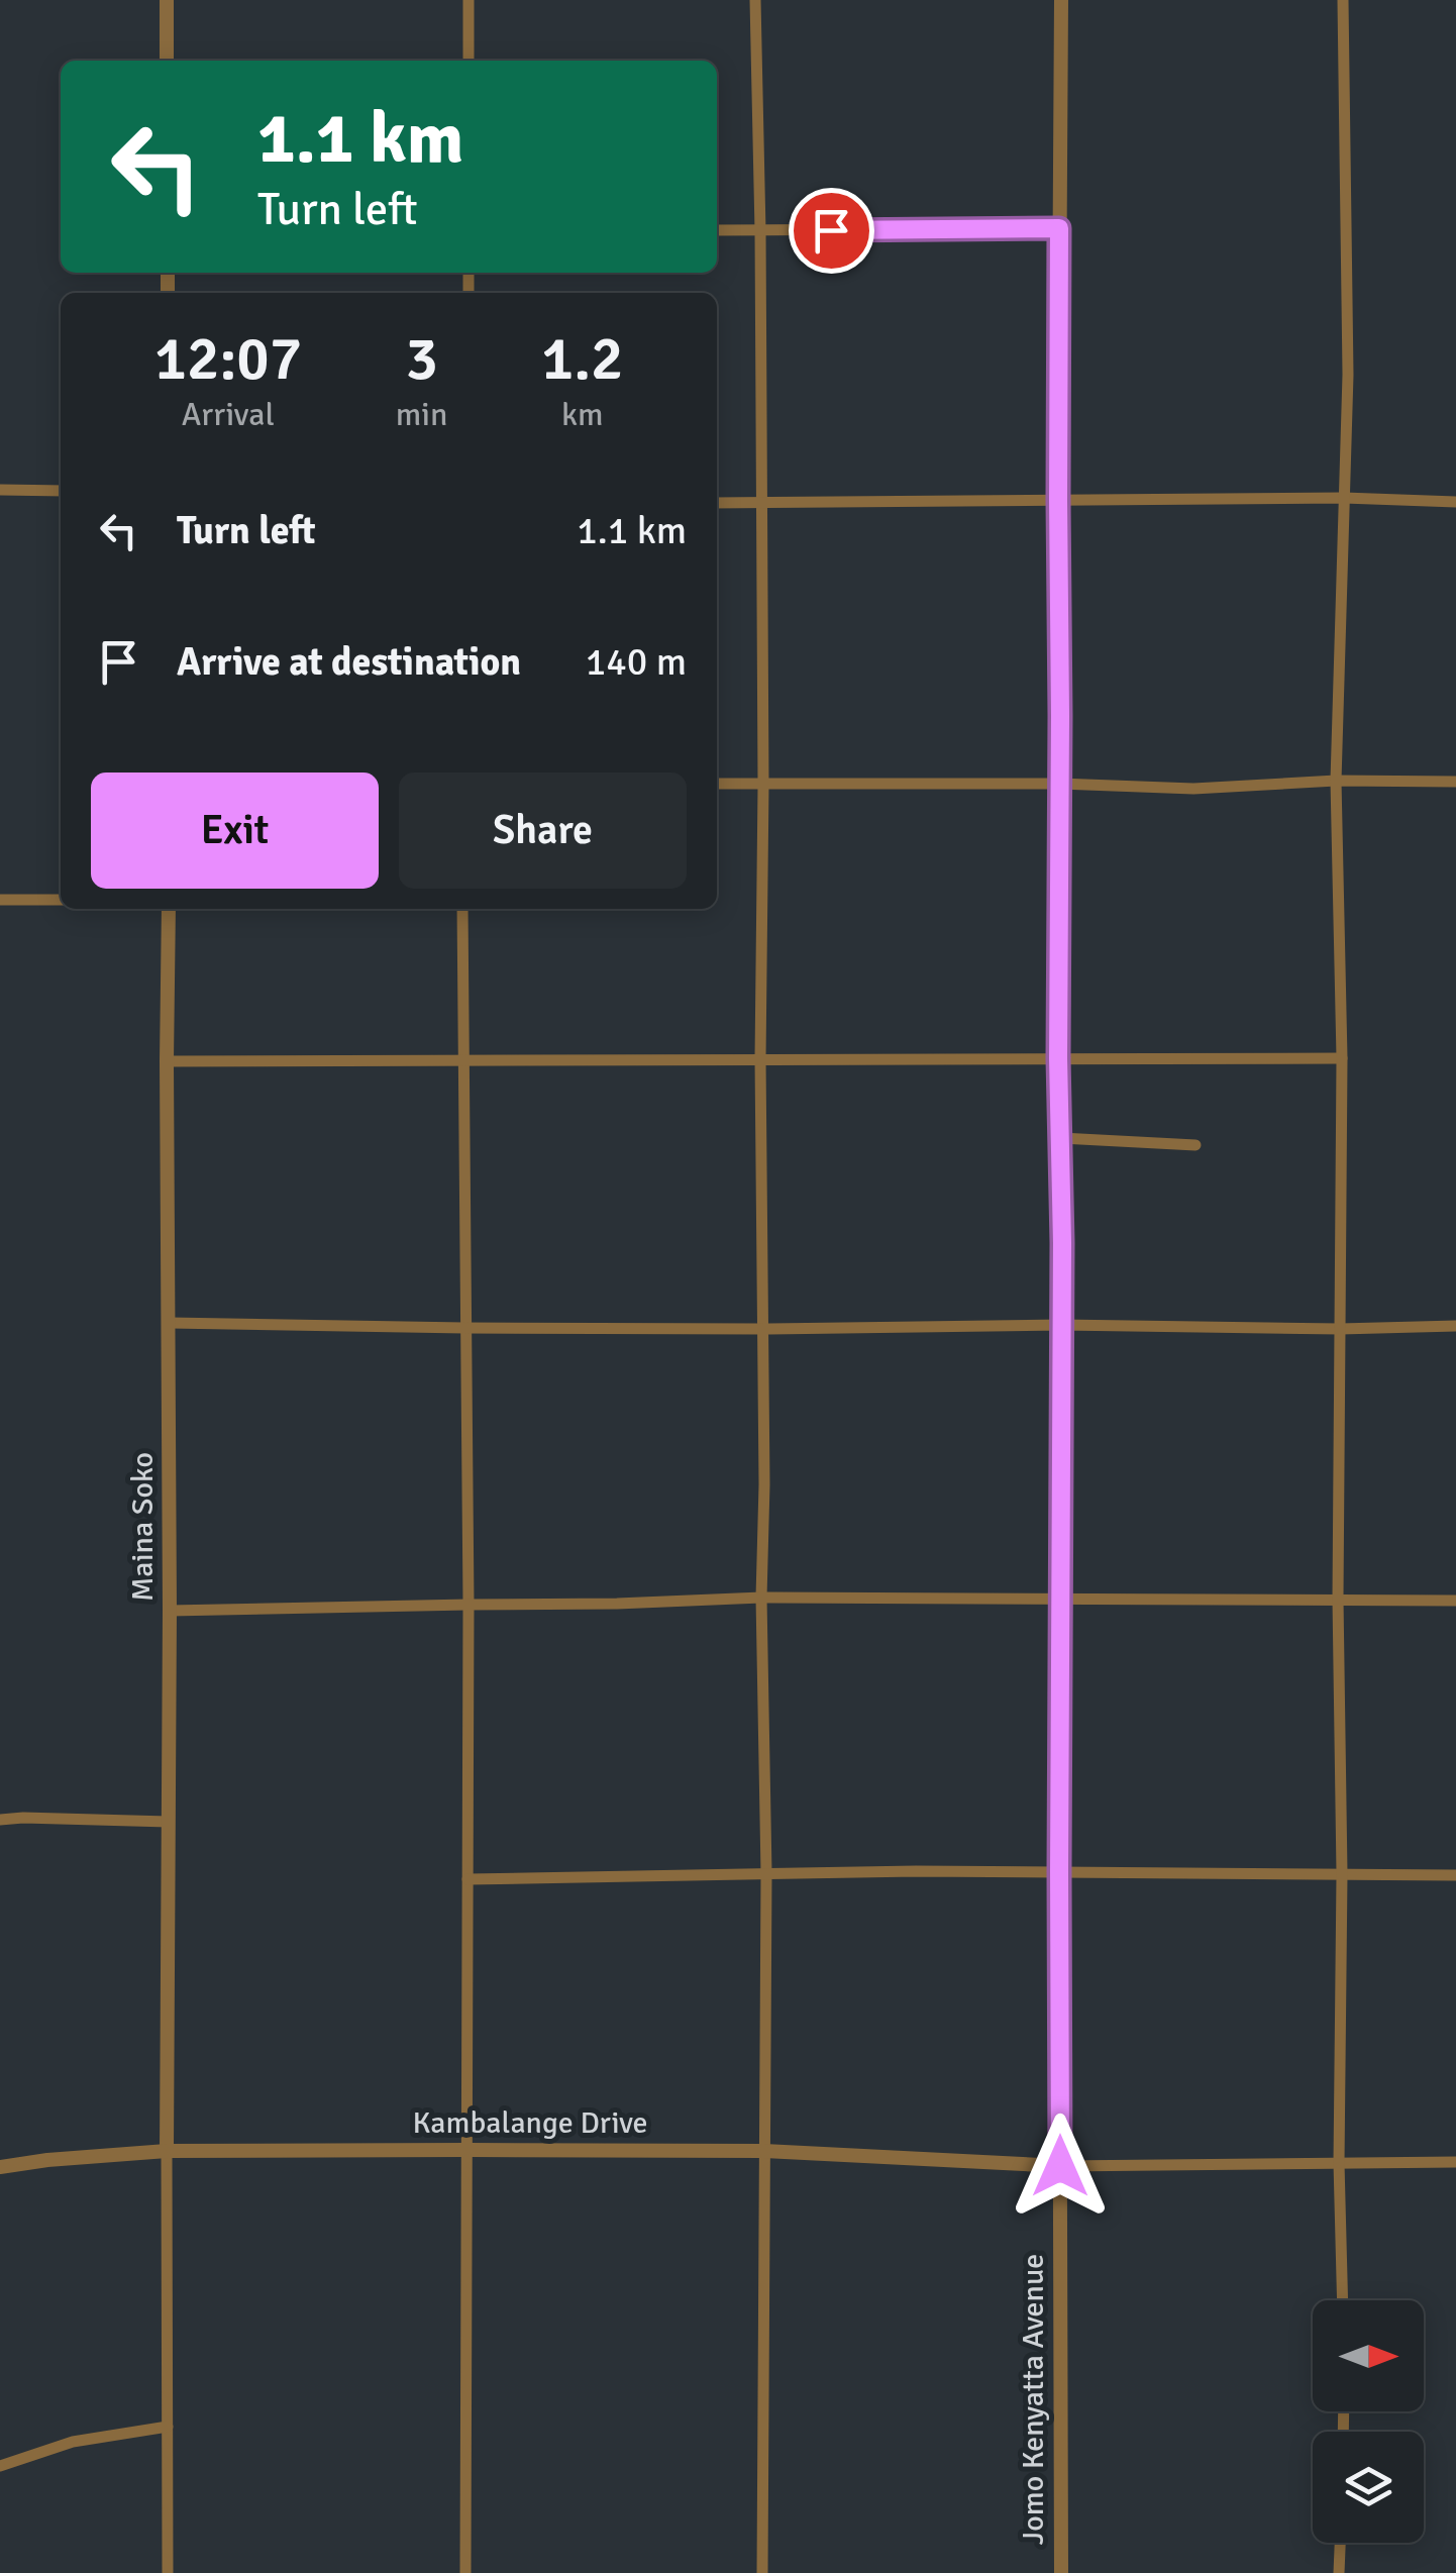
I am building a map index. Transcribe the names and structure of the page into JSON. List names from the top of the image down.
{
  "streets": {
    "street": ["Maina Soko", "Kambalange Drive", "Jomo Kenyatta Avenue"]
  },
  "crossings": [
    ["Maina Soko", "Kambalange Drive"],
    ["Kambalange Drive", "Jomo Kenyatta Avenue"]
  ],
  "north": "right",
  "page": {
    "turn": ["1.1 km", "Turn left"],
    "eta": [
      "12:07",
      "Arrival",
      "3",
      "min",
      "1.2",
      "km"
    ],
    "list": [
      {
        "name": "Turn left",
        "value": "1.1 km"
      },
      {
        "name": "Arrive at destination",
        "value": "140 m"
      }
    ],
    "buttons": ["Exit", "Share"]
  }
}
